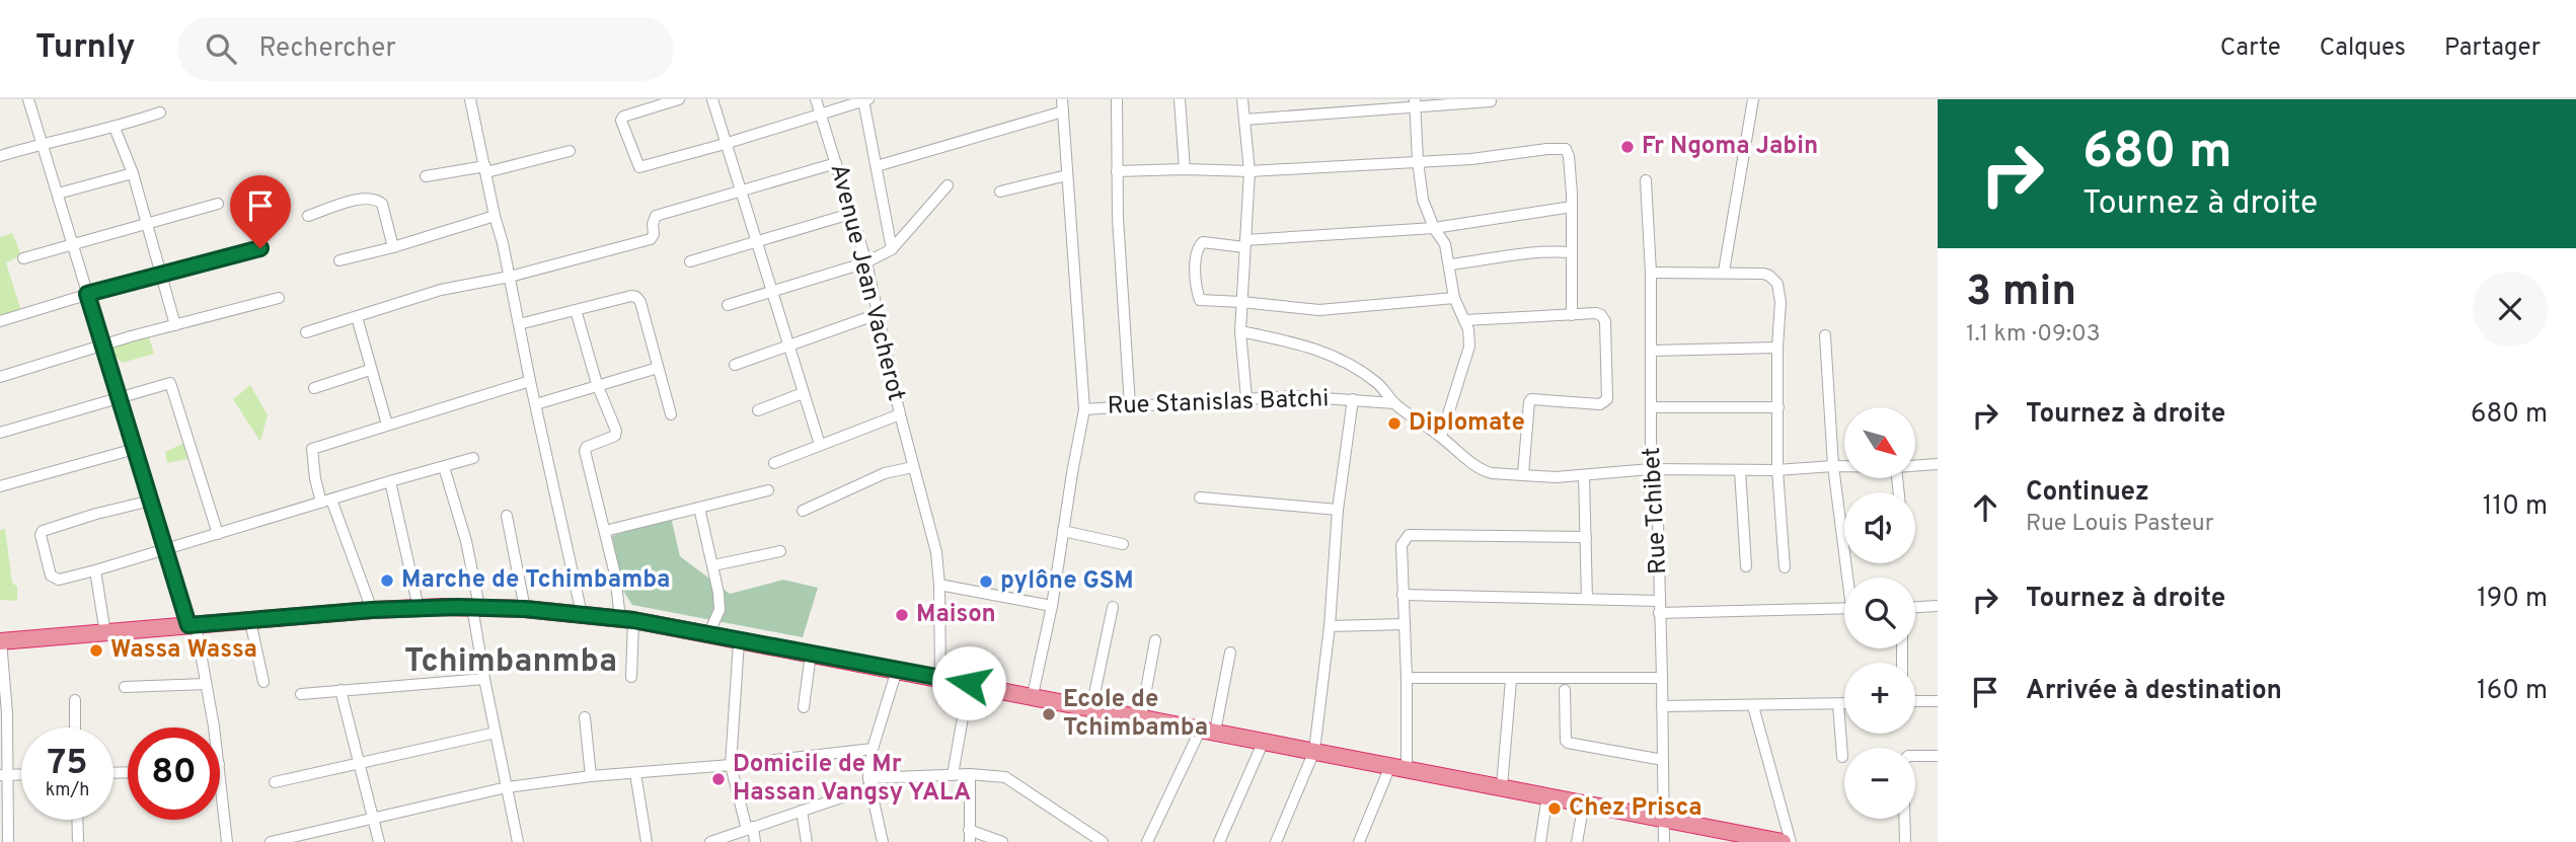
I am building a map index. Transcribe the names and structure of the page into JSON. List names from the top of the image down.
{
  "streets": {
    "street": ["Avenue Jean Vacherot", "Rue Stanislas Batchi", "Rue Tchibet"]
  },
  "crossings": [
    ["Rue Stanislas Batchi", "Rue Tchibet"]
  ],
  "districts": ["Tchimbanmba"],
  "places": [
    "Fr Ngoma Jabin",
    "Diplomate",
    "Marche de Tchimbamba",
    "pylône GSM",
    "Maison",
    "Wassa Wassa",
    "Ecole de Tchimbamba",
    "Domicile de Mr Hassan Vangsy YALA",
    "Chez Prisca"
  ],
  "north": "bottom right",
  "page": {
    "header": "Turnly",
    "search": "Rechercher",
    "nav": ["Carte", "Calques", "Partager"],
    "turn": ["680 m", "Tournez à droite"],
    "heading": ["3 min", "1.1 km · 09:03"],
    "list": [
      {
        "name": "Tournez à droite",
        "value": "680 m"
      },
      {
        "name": "Continuez",
        "note": "Rue Louis Pasteur",
        "value": "110 m"
      },
      {
        "name": "Tournez à droite",
        "value": "190 m"
      },
      {
        "name": "Arrivée à destination",
        "value": "160 m"
      }
    ],
    "map_buttons": ["+", "−"],
    "speed": "75 km/h",
    "limit": "80"
  }
}
